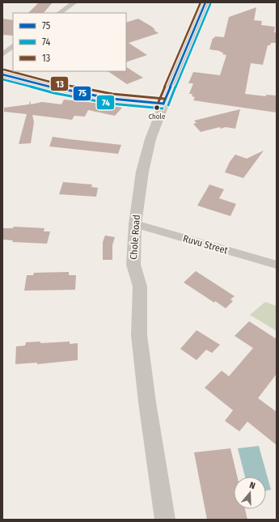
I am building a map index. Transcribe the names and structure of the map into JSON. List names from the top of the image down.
{
  "streets": {
    "street": ["Chole Road", "Ruvu Street"]
  },
  "crossings": [
    ["Chole Road", "Ruvu Street"]
  ],
  "places": ["Chole"],
  "lines": ["transit line 75", "transit line 13", "transit line 74"],
  "legend": ["75", "74", "13"],
  "north": "top"
}
